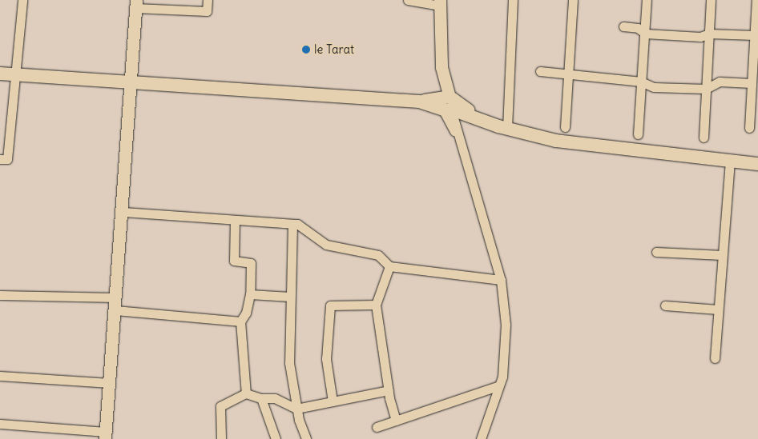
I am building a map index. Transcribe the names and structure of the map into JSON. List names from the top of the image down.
{
  "places": ["le Tarat"]
}
